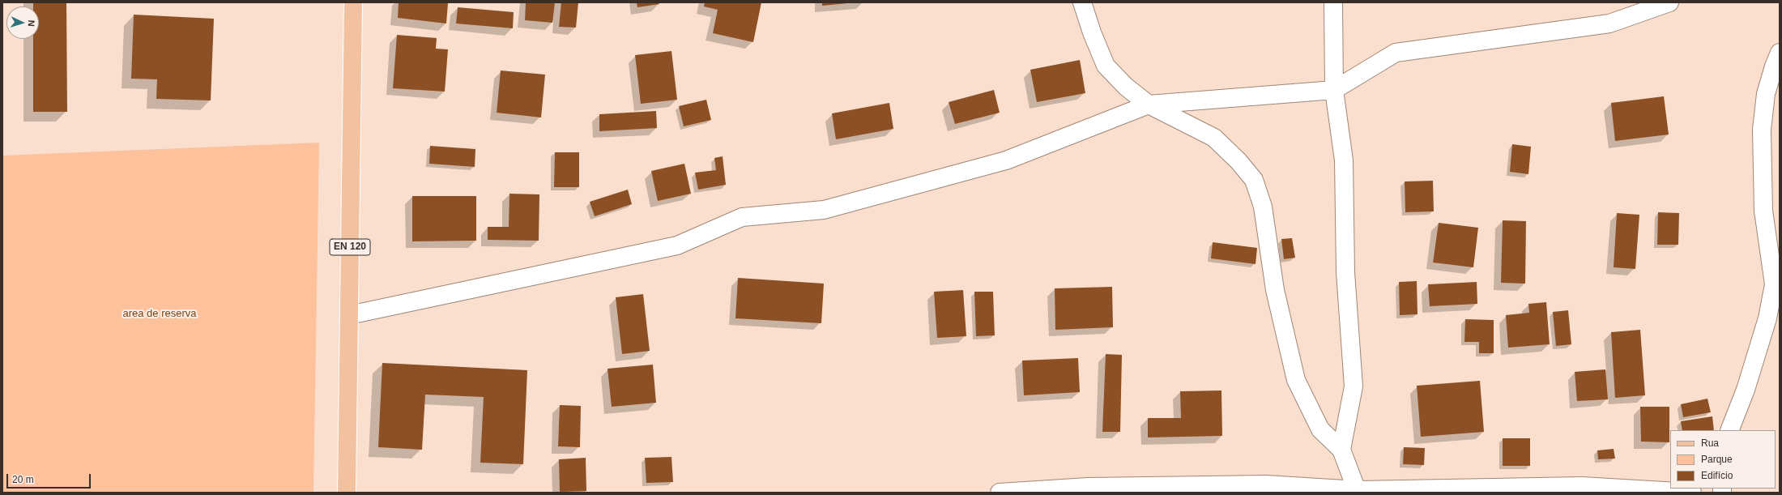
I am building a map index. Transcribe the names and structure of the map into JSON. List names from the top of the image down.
{
  "streets": {
    "main road": ["EN 120"]
  },
  "parks": ["area de reserva"],
  "legend": ["Rua", "Parque", "Edifício"],
  "scale_bar": "20 m",
  "north": "right"
}
